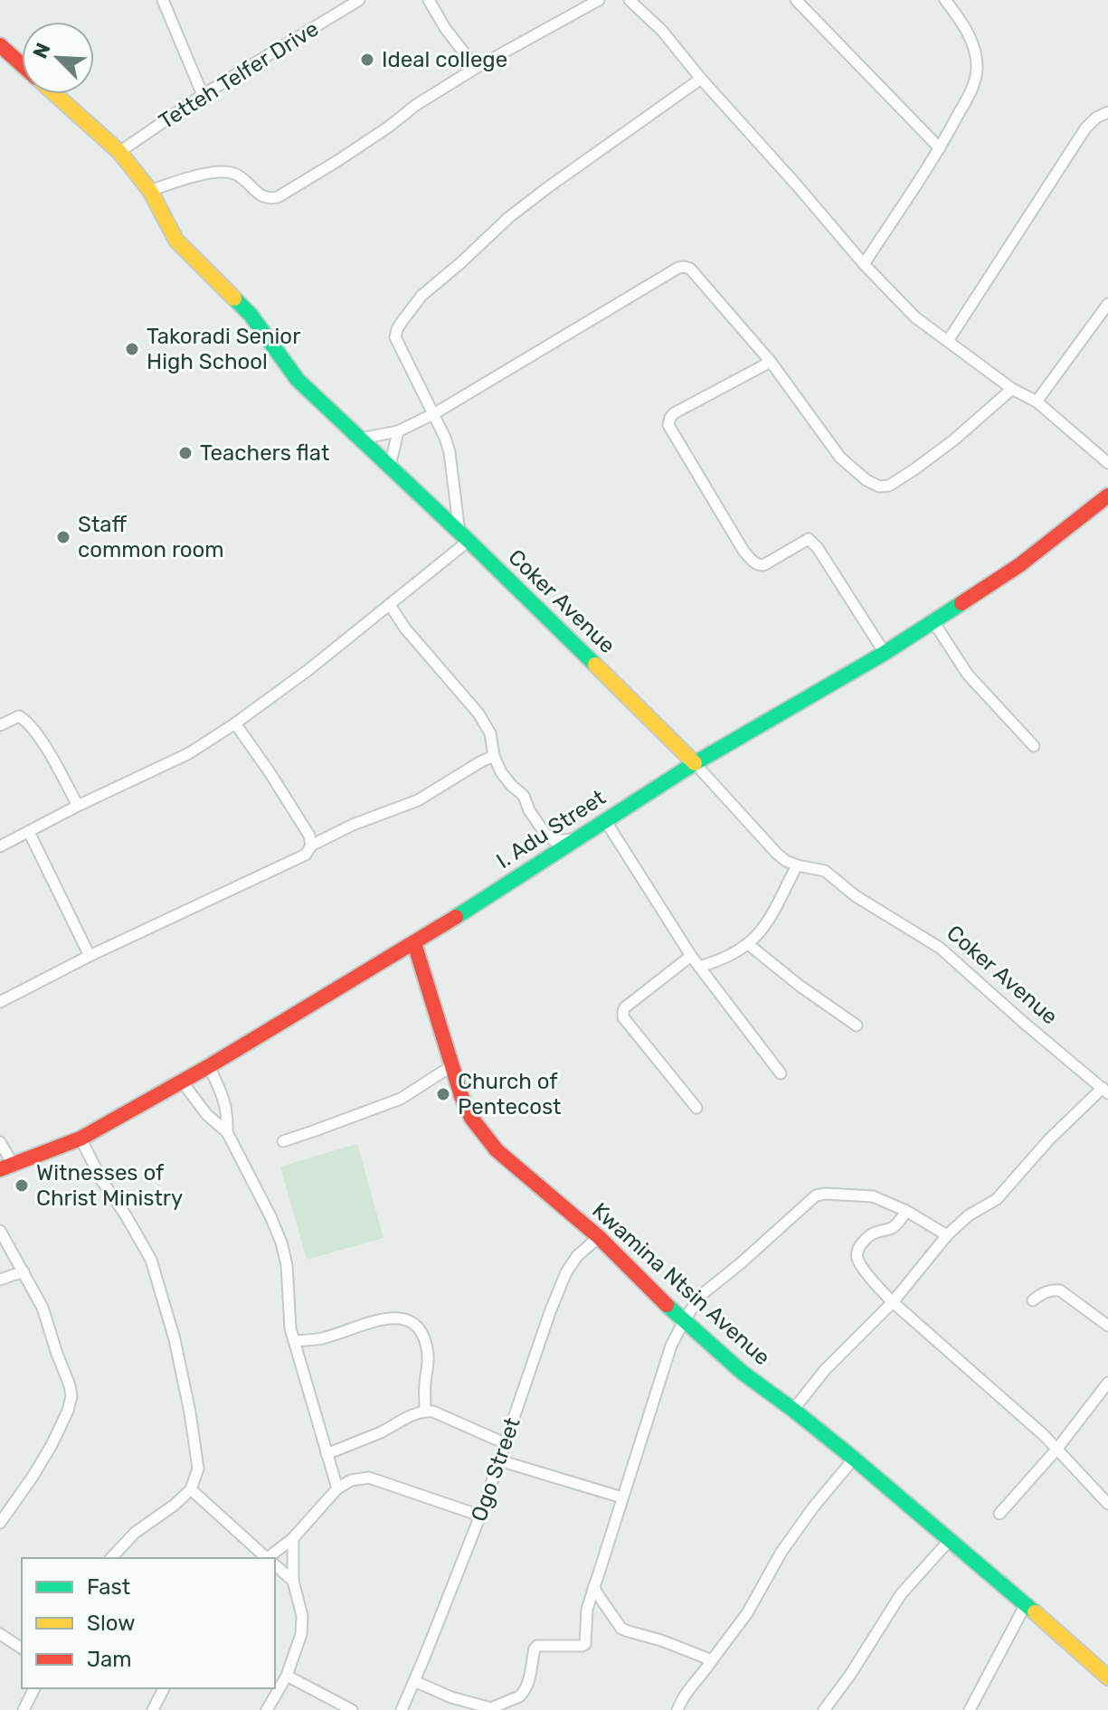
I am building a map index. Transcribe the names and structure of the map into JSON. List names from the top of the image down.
{
  "streets": {
    "street": [
      "Tetteh Telfer Drive",
      "Coker Avenue",
      "I. Adu Street",
      "Kwamina Ntsin Avenue",
      "Ogo Street"
    ]
  },
  "crossings": [
    ["Tetteh Telfer Drive", "Coker Avenue"],
    ["Coker Avenue", "I. Adu Street"],
    ["I. Adu Street", "Kwamina Ntsin Avenue"],
    ["Kwamina Ntsin Avenue", "Ogo Street"]
  ],
  "places": [
    "Ideal college",
    "Takoradi Senior High School",
    "Teachers flat",
    "Staff common room",
    "Church of Pentecost",
    "Witnesses of Christ Ministry"
  ],
  "legend": ["Fast", "Slow", "Jam"],
  "north": "top left"
}
